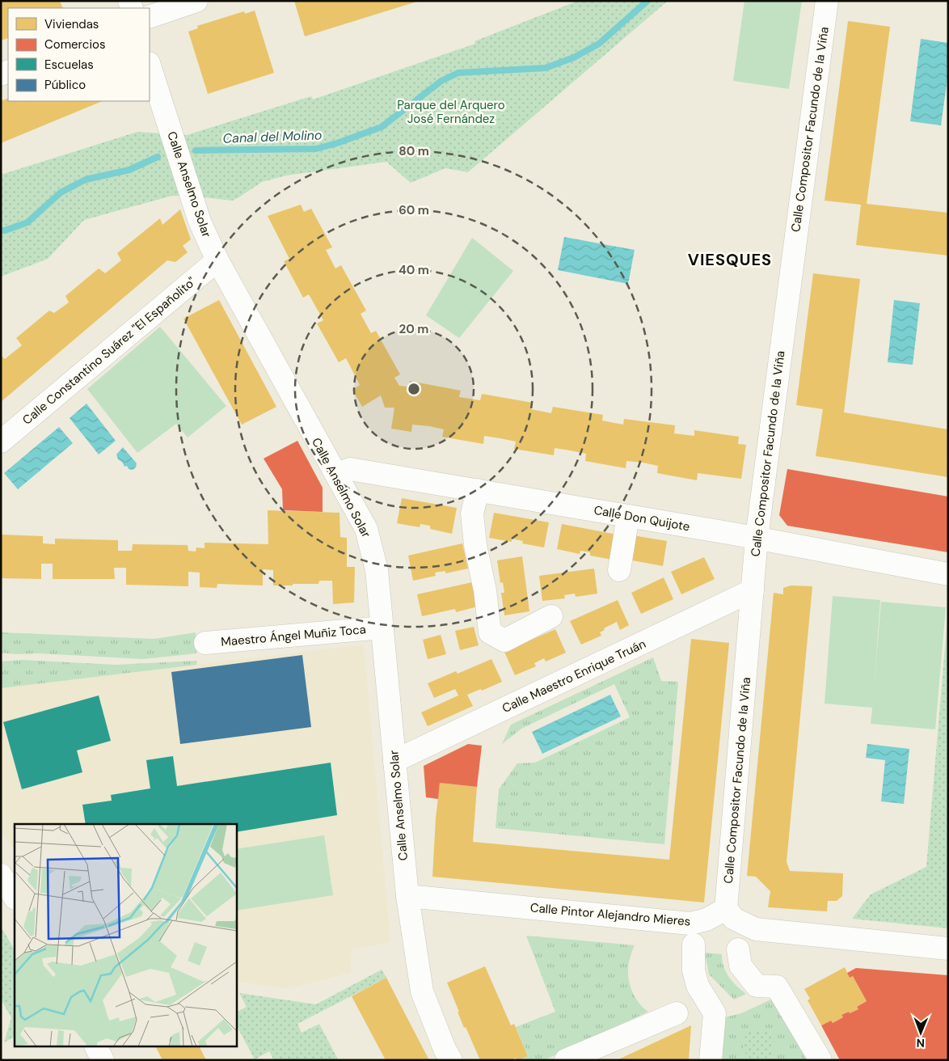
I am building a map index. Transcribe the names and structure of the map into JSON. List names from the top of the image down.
{
  "streets": {
    "street": [
      "Calle Compositor Facundo de la Viña",
      "Calle Anselmo Solar",
      "Calle Constantino Suárez \"El Españolito\"",
      "Calle Don Quijote",
      "Maestro Ángel Muñiz Toca",
      "Calle Maestro Enrique Truán",
      "Calle Pintor Alejandro Mieres"
    ]
  },
  "crossings": [
    ["Calle Compositor Facundo de la Viña", "Calle Don Quijote"],
    ["Calle Compositor Facundo de la Viña", "Calle Maestro Enrique Truán"],
    ["Calle Compositor Facundo de la Viña", "Calle Pintor Alejandro Mieres"],
    ["Calle Anselmo Solar", "Calle Constantino Suárez \"El Españolito\""],
    ["Calle Anselmo Solar", "Calle Don Quijote"],
    ["Calle Anselmo Solar", "Maestro Ángel Muñiz Toca"],
    ["Calle Anselmo Solar", "Calle Maestro Enrique Truán"],
    ["Calle Anselmo Solar", "Calle Pintor Alejandro Mieres"]
  ],
  "districts": ["VIESQUES"],
  "water": ["Canal del Molino"],
  "parks": ["Parque del Arquero José Fernández"],
  "legend": [
    "Viviendas",
    "Comercios",
    "Escuelas",
    "Público"
  ],
  "north": "bottom",
  "rings": [
    "80 m",
    "60 m",
    "40 m",
    "20 m"
  ]
}
